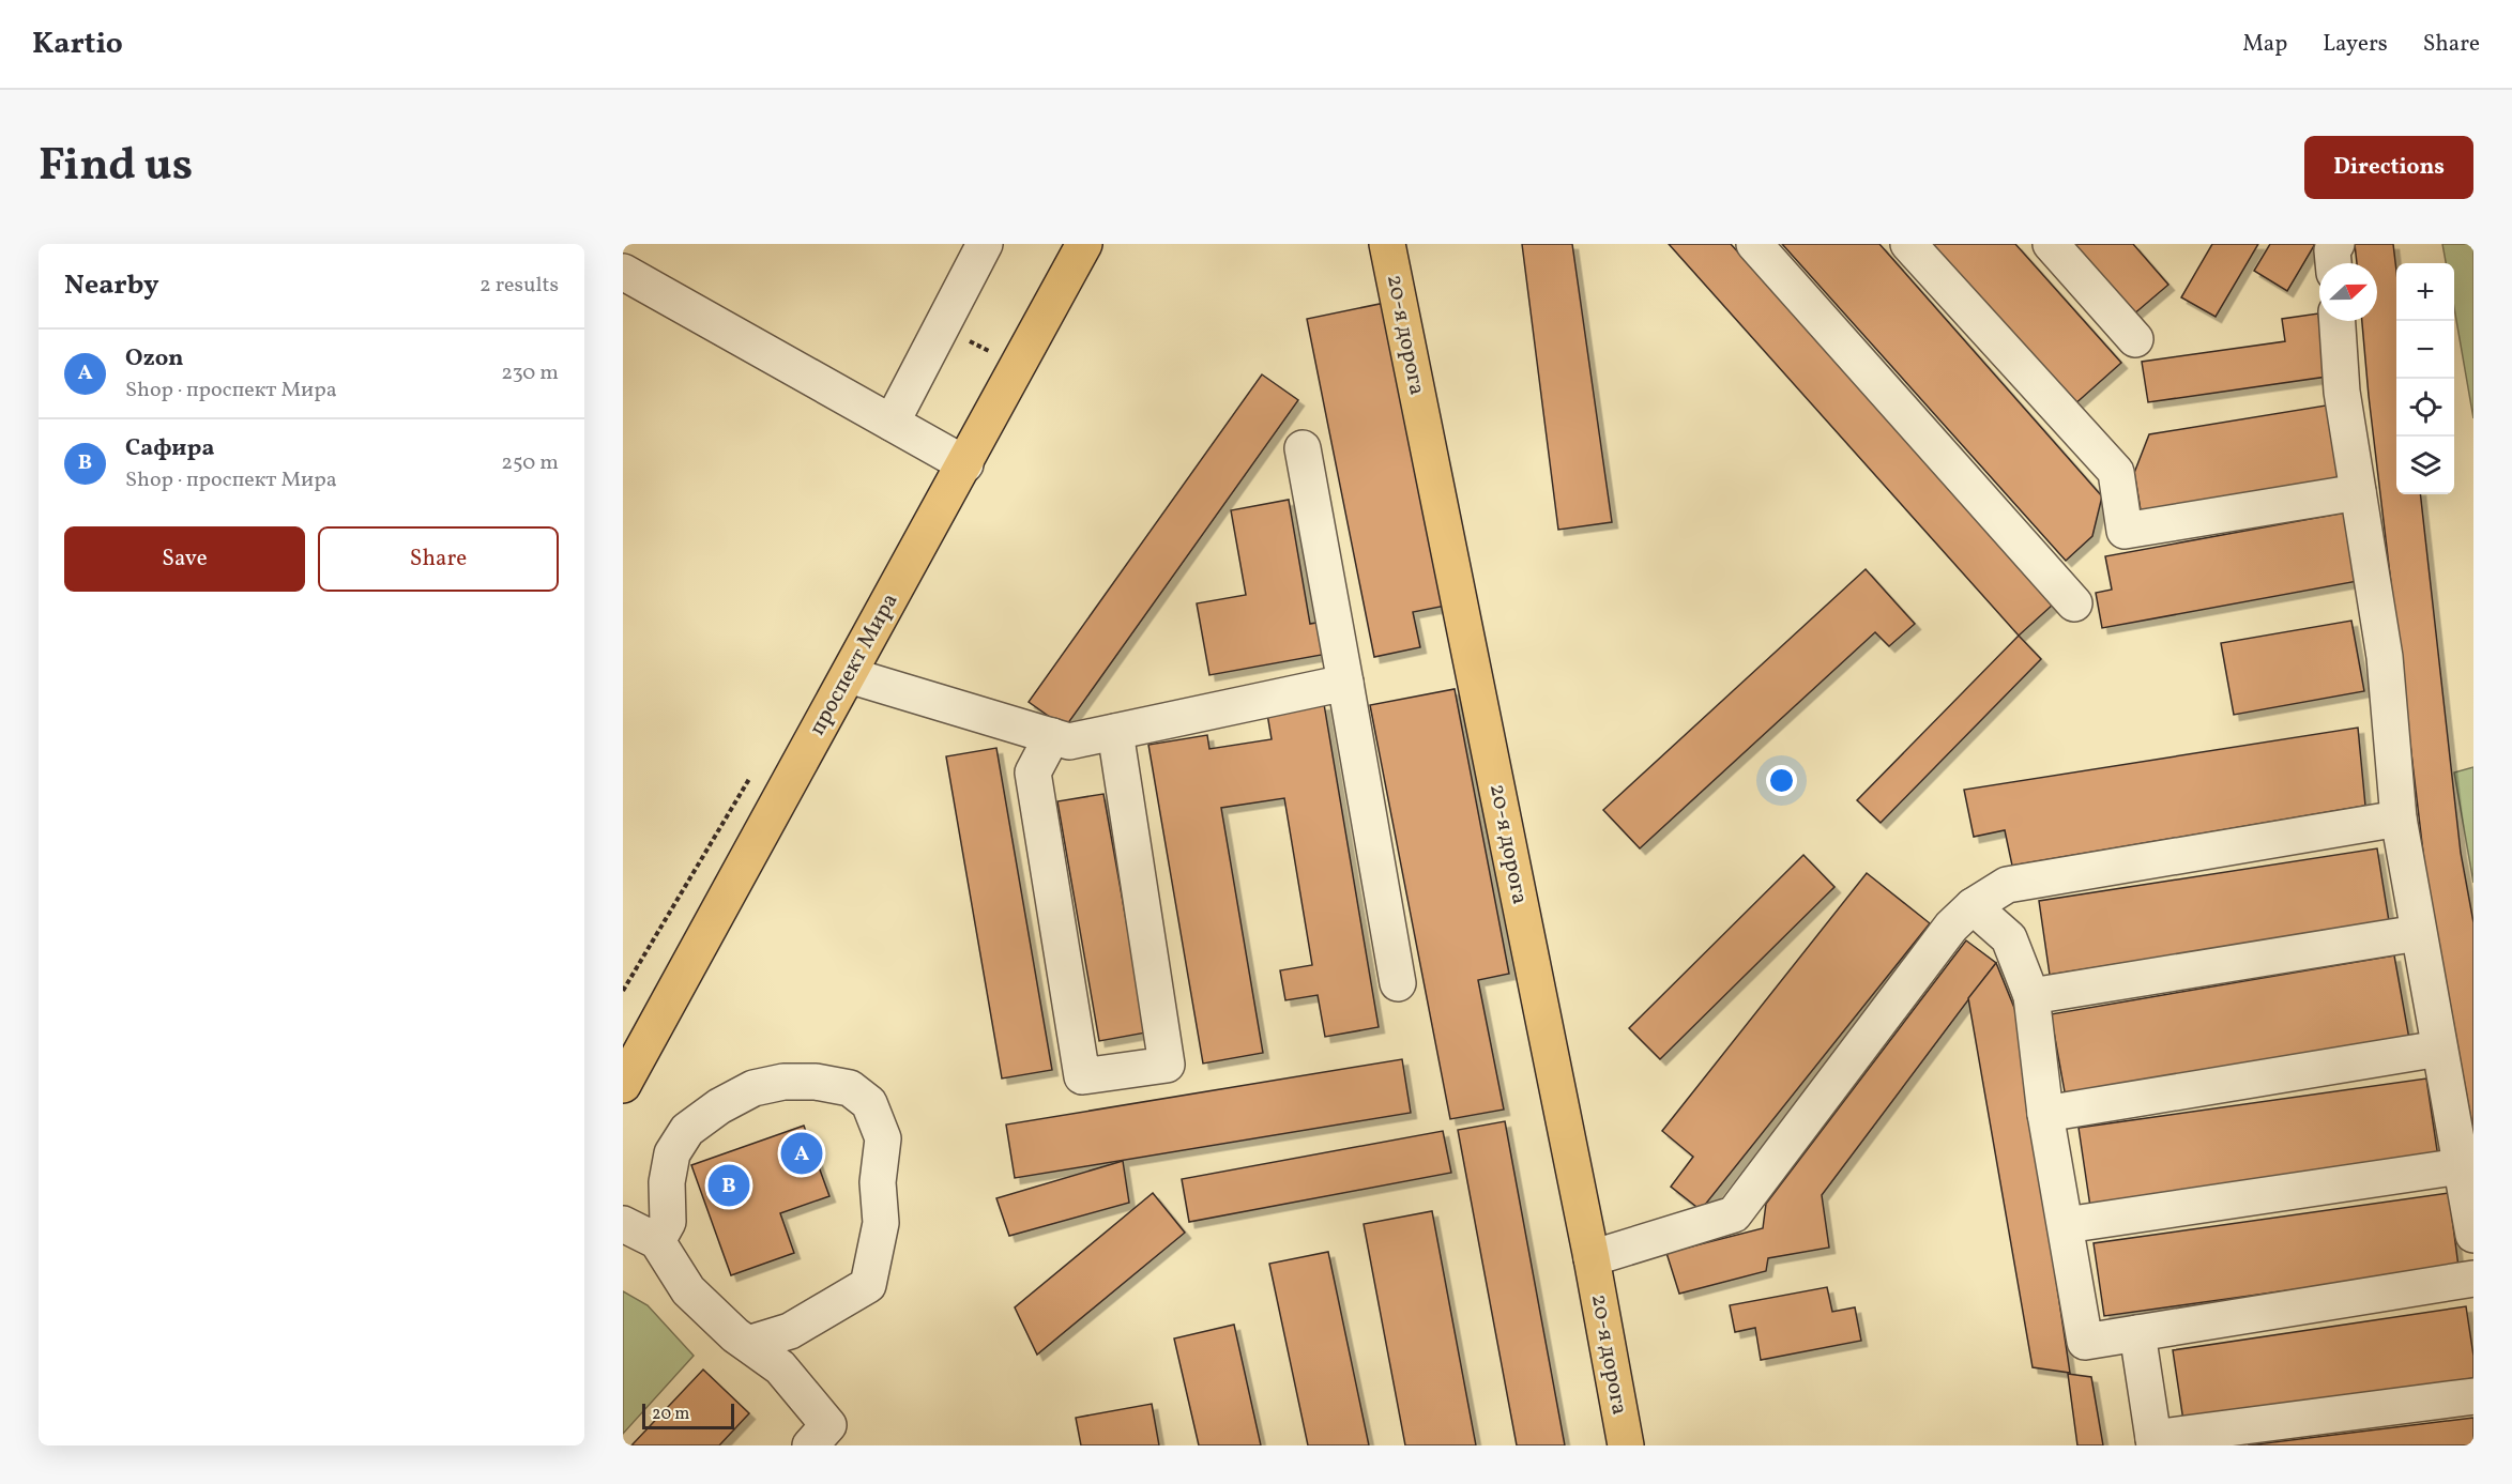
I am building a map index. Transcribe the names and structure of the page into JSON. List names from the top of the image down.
{
  "streets": {
    "main road": ["20-я дорога", "проспект Мира"]
  },
  "scale_bar": "20 m",
  "north": "right",
  "page": {
    "header": "Kartio",
    "nav": ["Map", "Layers", "Share"],
    "title": "Find us",
    "buttons": [
      "Directions",
      ["Save", "Share"]
    ],
    "heading": ["Nearby", "2 results"],
    "map_buttons": ["+", "−"],
    "list": [
      {
        "mark": "A",
        "name": "Ozon",
        "note": "Shop · проспект Мира",
        "value": "230 m"
      },
      {
        "mark": "B",
        "name": "Сафира",
        "note": "Shop · проспект Мира",
        "value": "250 m"
      }
    ],
    "pins": ["A", "B"],
    "scale": "20 m"
  }
}
